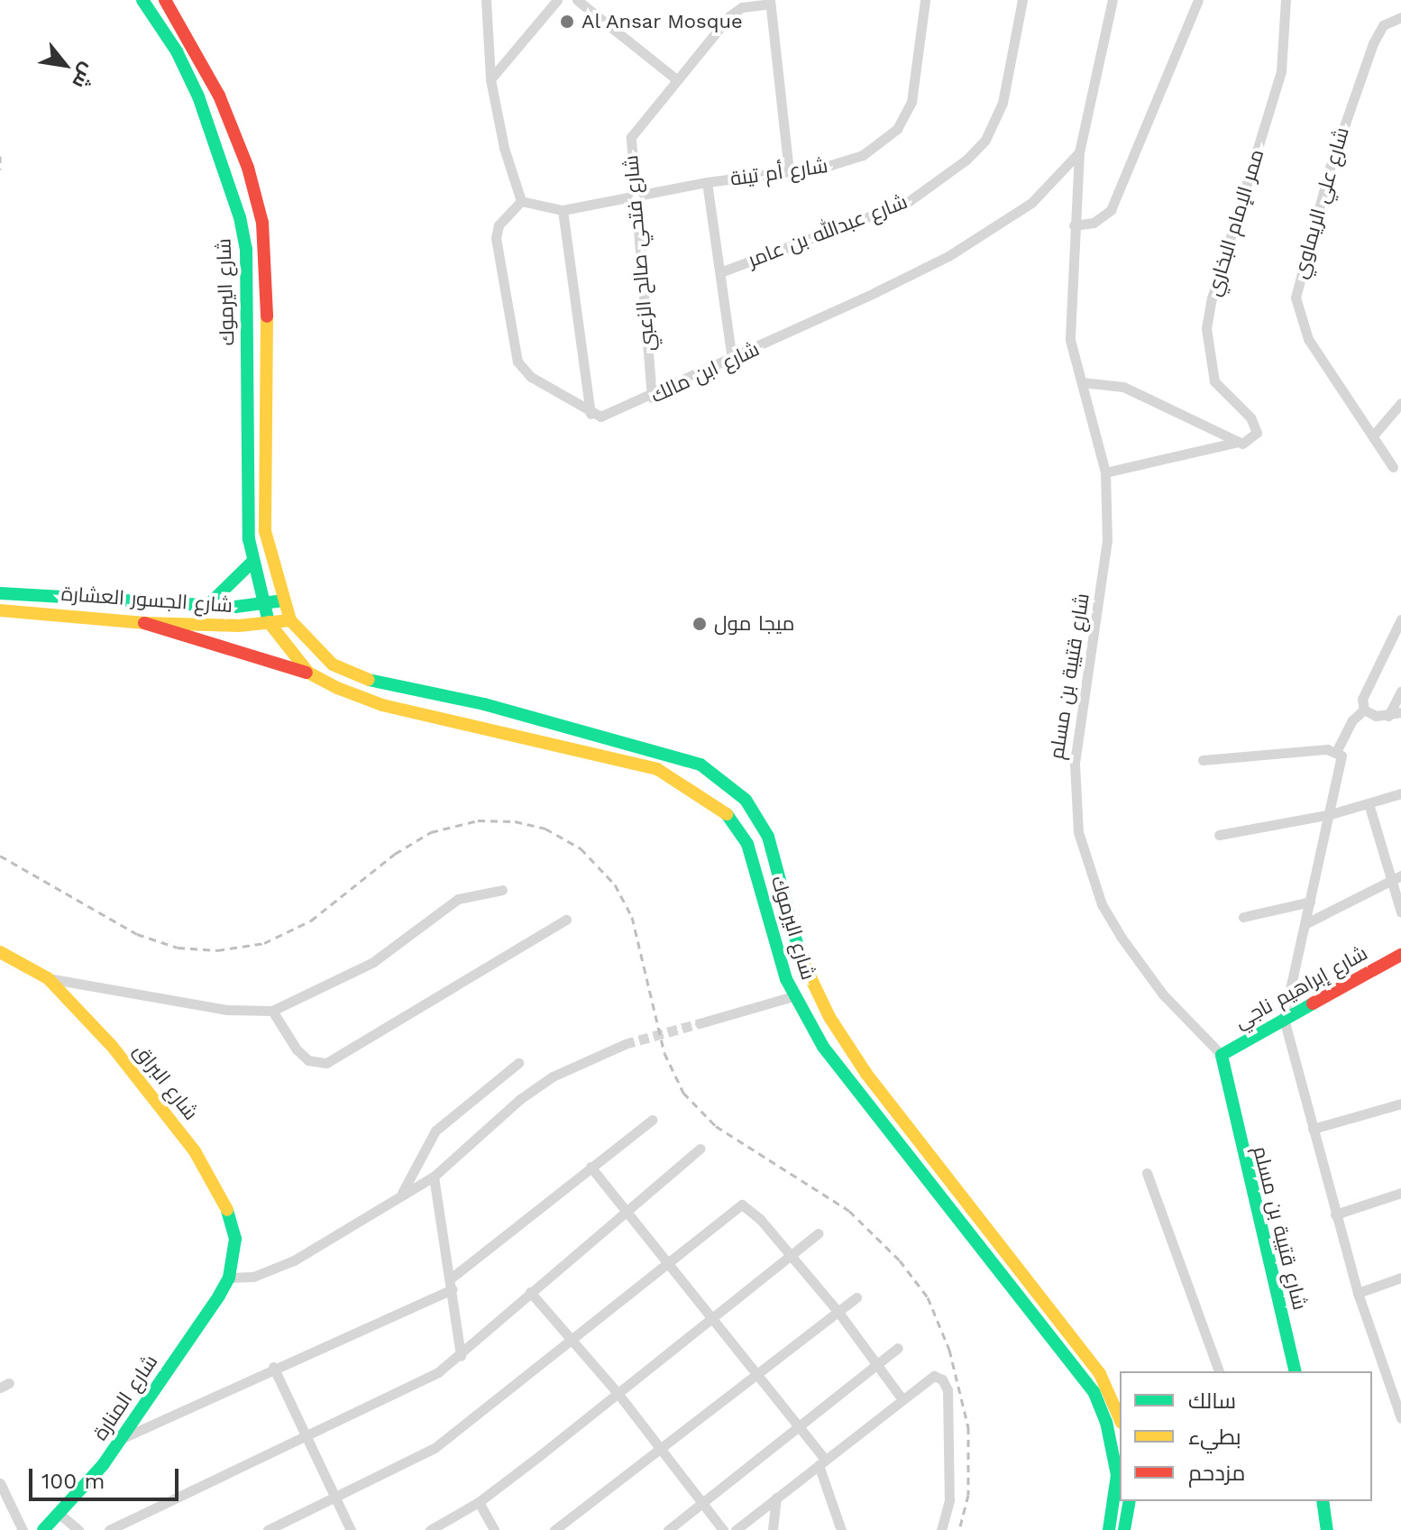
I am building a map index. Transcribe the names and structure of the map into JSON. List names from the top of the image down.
{
  "streets": {
    "main road": [
      "شارع اليرموك",
      "شارع الجسور العشارة",
      "شارع قتيبة بن مسلم",
      "شارع إبراهيم ناجي",
      "شارع البراق",
      "شارع المنارة"
    ],
    "street": [
      "شارع أم تينة",
      "شارع علي الريماوي",
      "ممر الإمام البخاري",
      "شارع عبدالله بن عامر",
      "شارع فتحي صالح الزعبي",
      "شارع ابن مالك"
    ]
  },
  "crossings": [
    ["شارع أم تينة", "شارع فتحي صالح الزعبي"],
    ["شارع فتحي صالح الزعبي", "شارع ابن مالك"],
    ["شارع اليرموك", "شارع الجسور العشارة"],
    ["شارع ابن مالك", "شارع قتيبة بن مسلم"],
    ["شارع قتيبة بن مسلم", "شارع إبراهيم ناجي"],
    ["شارع البراق", "شارع المنارة"]
  ],
  "places": ["Al Ansar Mosque", "ميجا مول"],
  "legend": ["سالك", "بطيء", "مزدحم"],
  "scale_bar": "100 m",
  "north": "bottom right"
}
